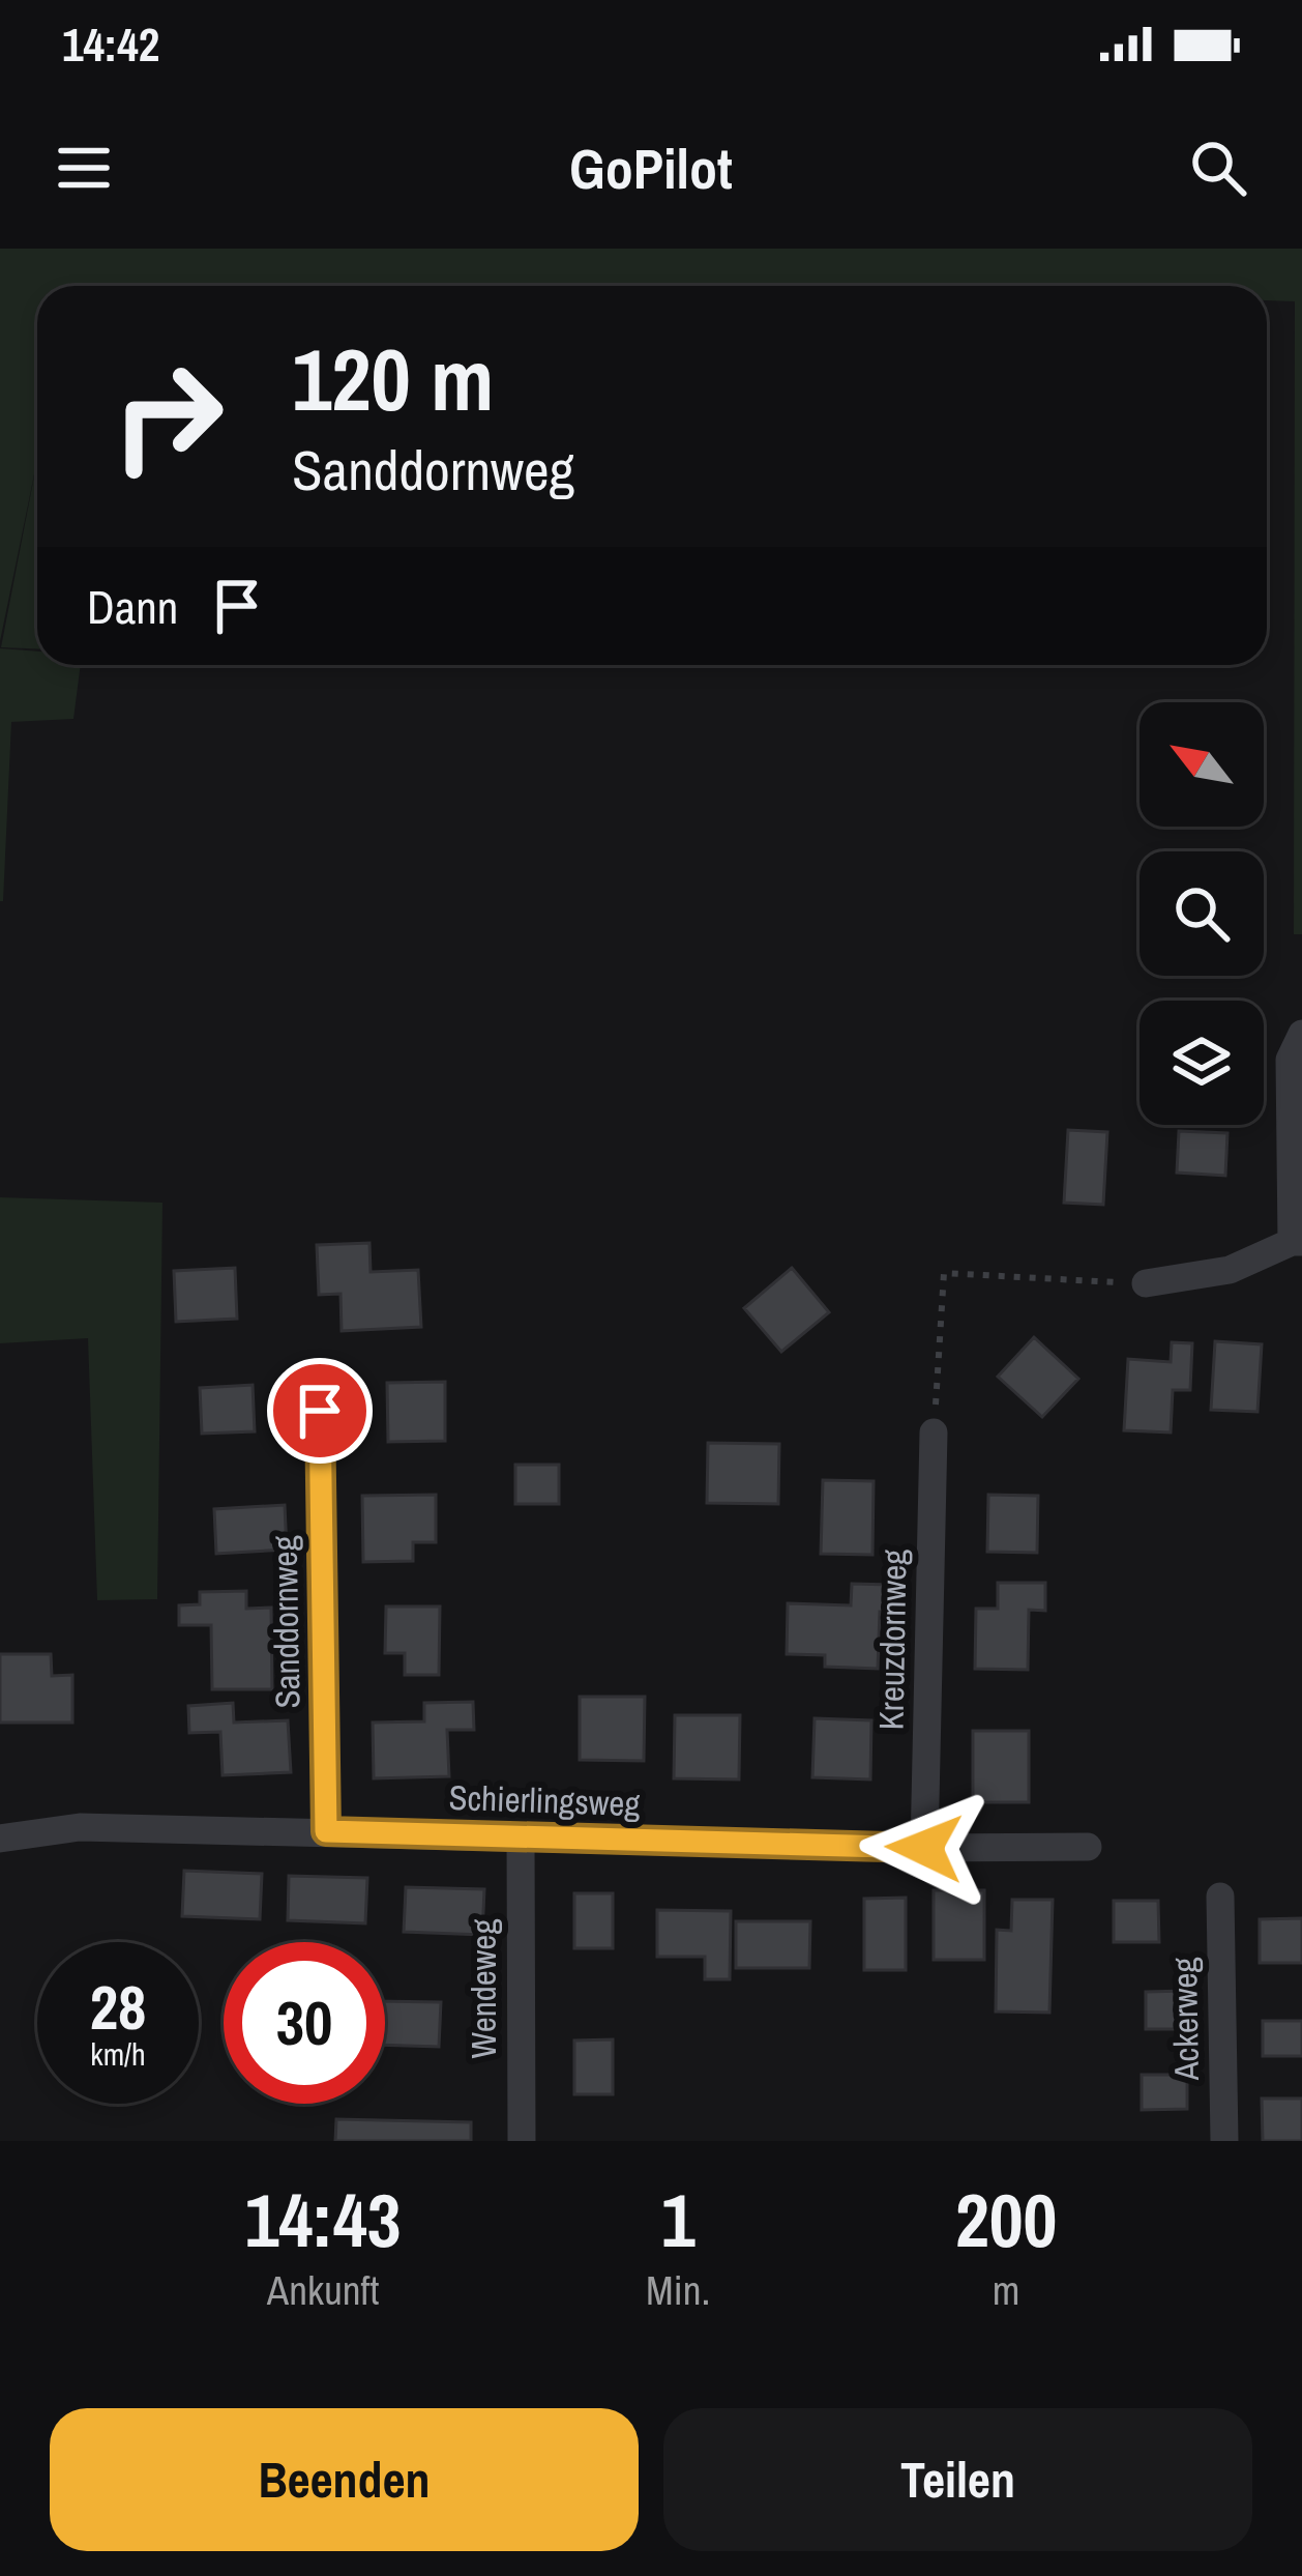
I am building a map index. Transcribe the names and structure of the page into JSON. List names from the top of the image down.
{
  "streets": {
    "street": [
      "Sanddornweg",
      "Kreuzdornweg",
      "Schierlingsweg",
      "Wendeweg",
      "Ackerweg"
    ]
  },
  "crossings": [
    ["Sanddornweg", "Schierlingsweg"],
    ["Kreuzdornweg", "Schierlingsweg"],
    ["Schierlingsweg", "Wendeweg"]
  ],
  "north": "top left",
  "page": {
    "status": "14:42",
    "header": "GoPilot",
    "turn": ["120 m", "Sanddornweg"],
    "then": "Dann",
    "speed": "28 km/h",
    "limit": "30",
    "eta": [
      "14:43",
      "Ankunft",
      "1",
      "Min.",
      "200",
      "m"
    ],
    "buttons": ["Beenden", "Teilen"]
  }
}
